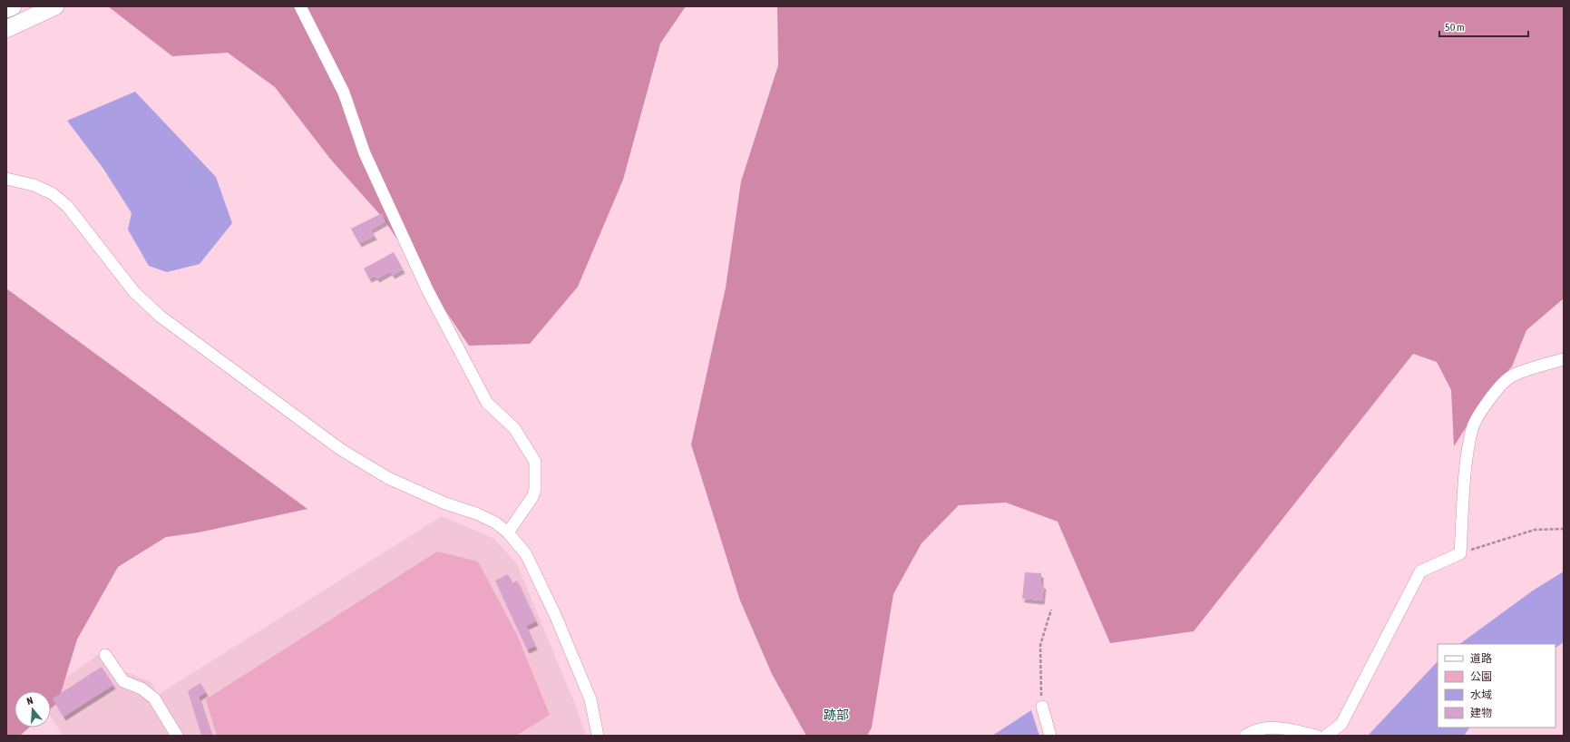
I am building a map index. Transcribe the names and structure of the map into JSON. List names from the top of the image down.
{
  "districts": ["跡部"],
  "legend": [
    "道路",
    "公園",
    "水域",
    "建物"
  ],
  "scale_bar": "50 m",
  "north": "top"
}
